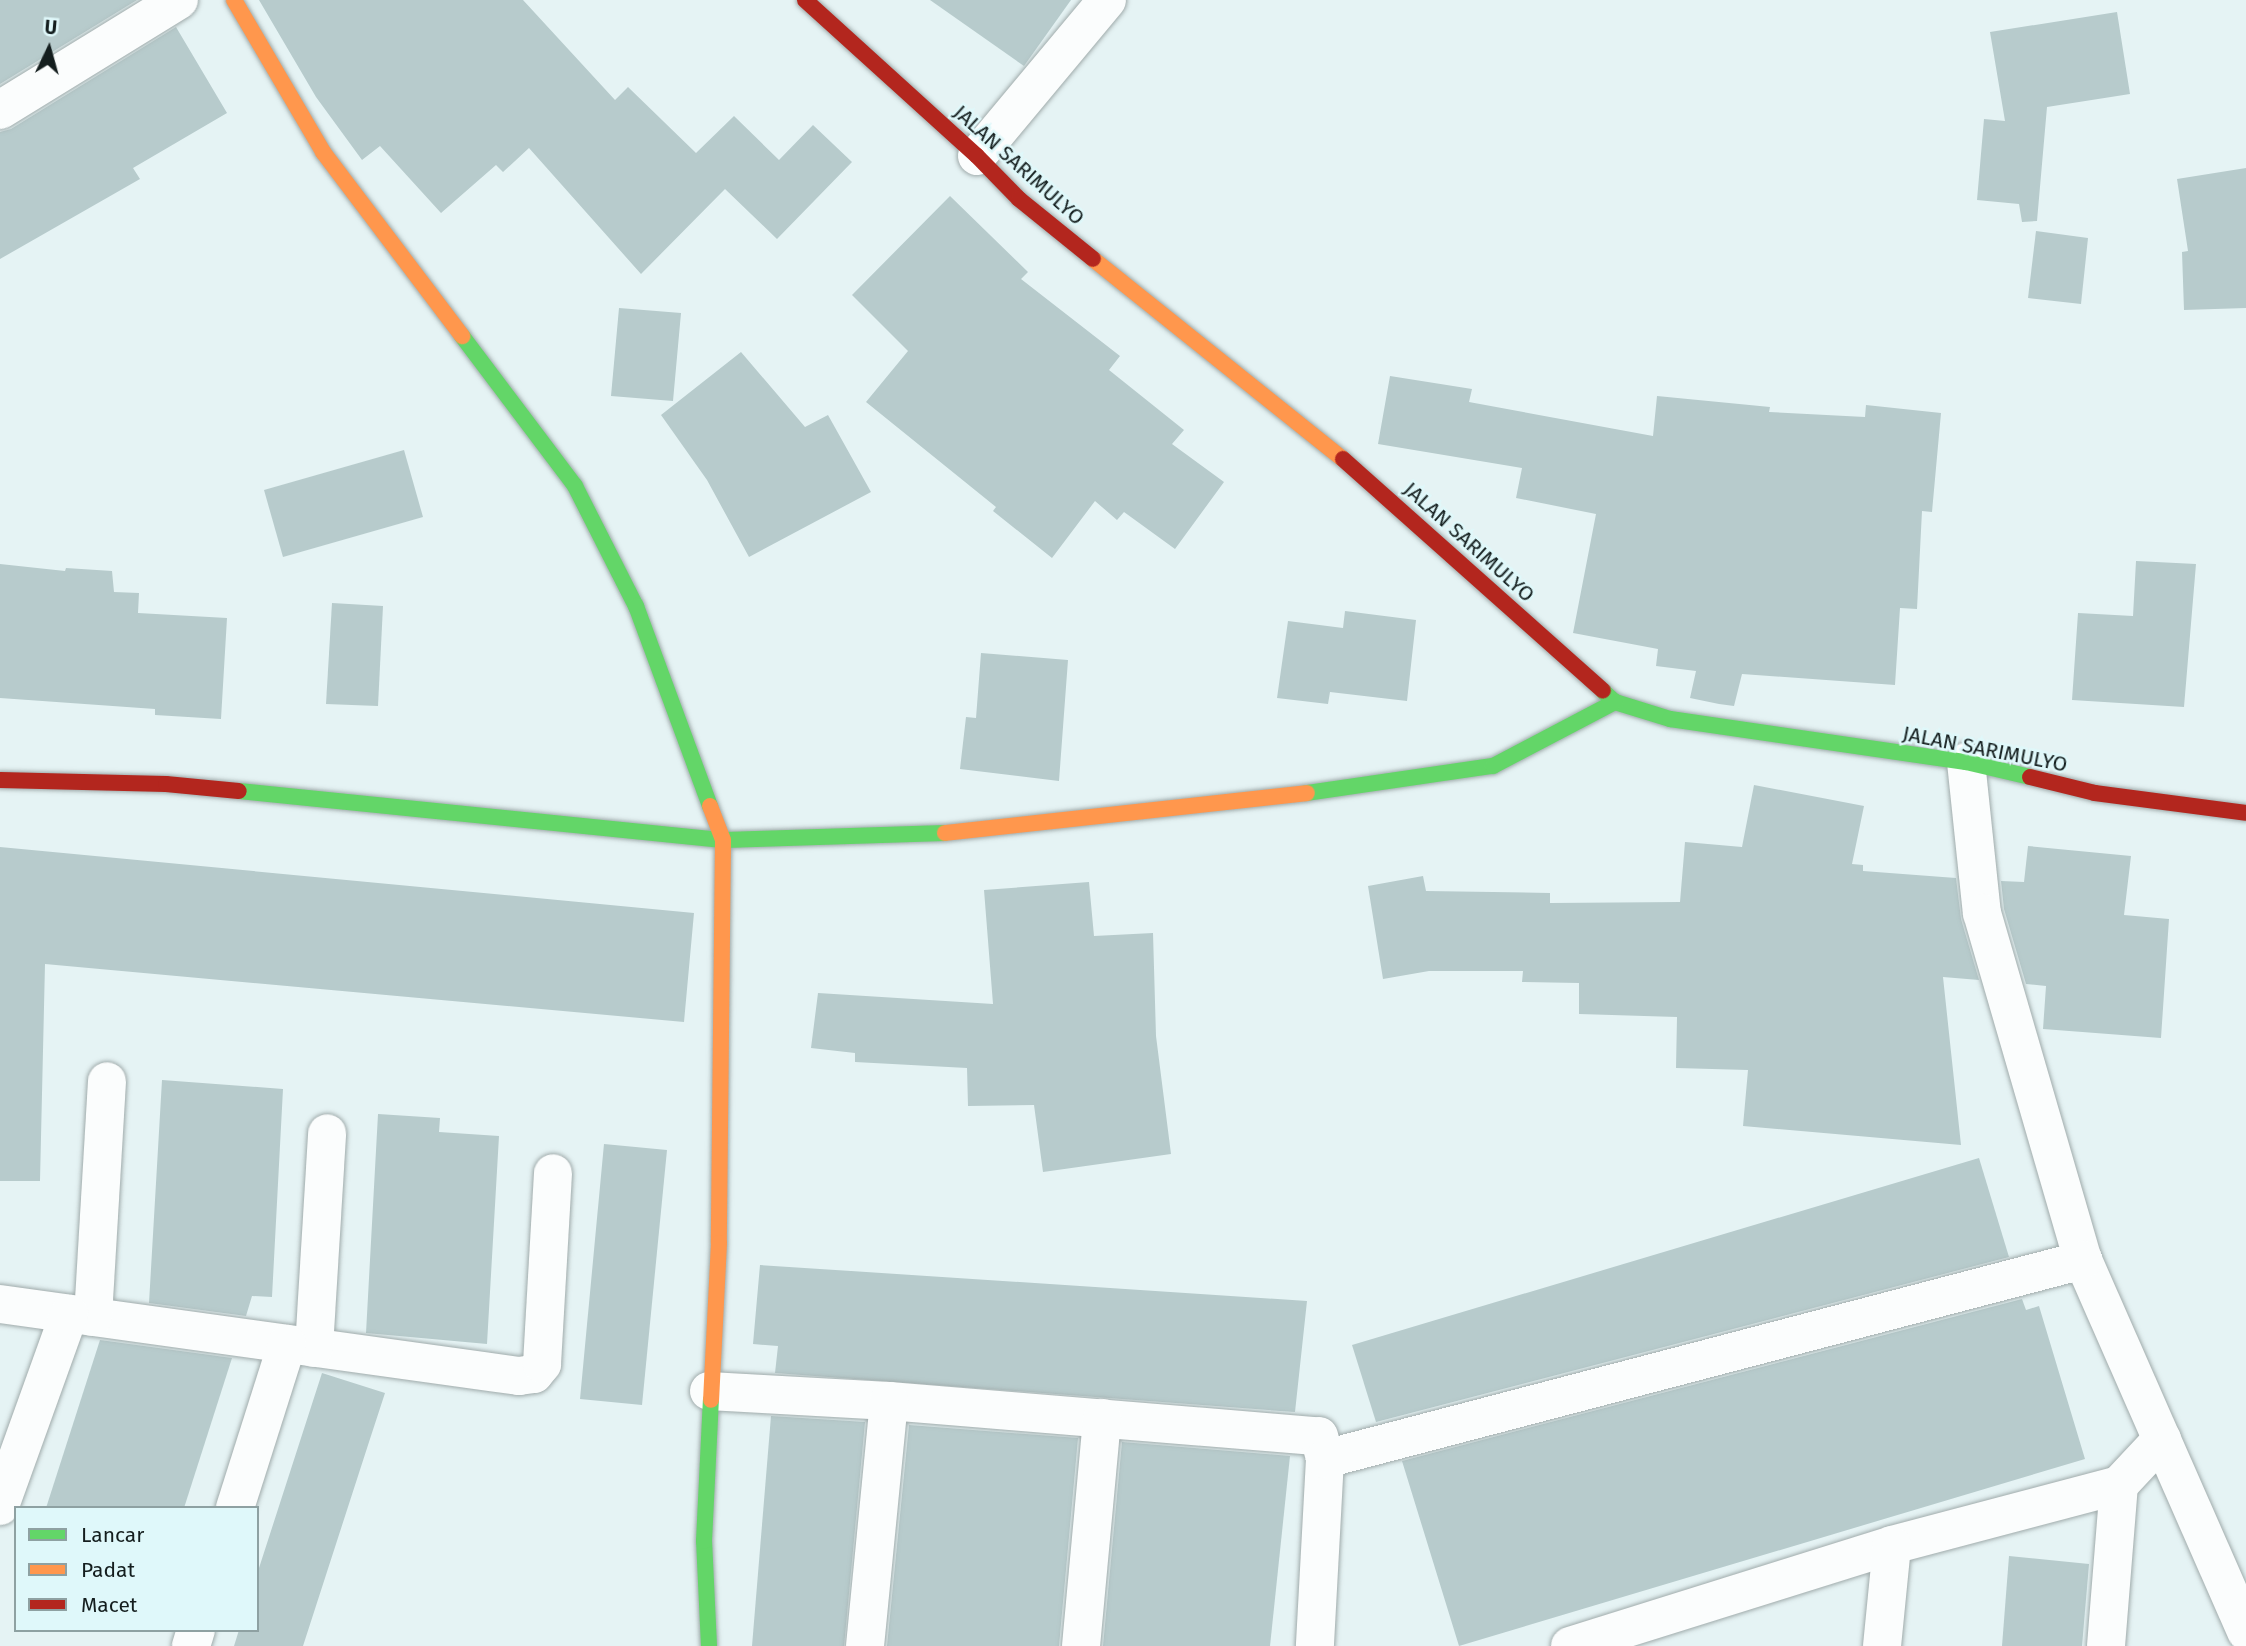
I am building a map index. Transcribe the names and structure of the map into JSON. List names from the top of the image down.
{
  "streets": {
    "street": ["JALAN SARIMULYO"]
  },
  "legend": ["Lancar", "Padat", "Macet"],
  "north": "top"
}
